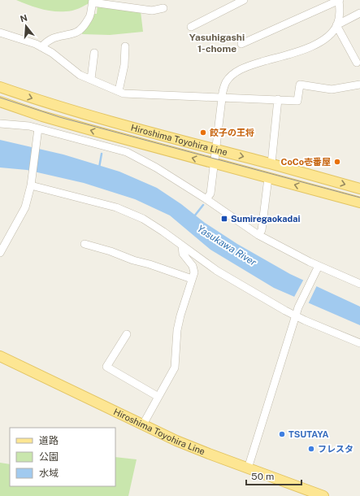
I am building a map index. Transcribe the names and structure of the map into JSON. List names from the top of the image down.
{
  "streets": {
    "main road": ["Hiroshima Toyohira Line"]
  },
  "districts": ["Yasuhigashi 1-chome"],
  "water": ["Yasukawa River"],
  "places": {
    "other": [
      "餃子の王将",
      "CoCo壱番屋",
      "TSUTAYA",
      "フレスタ"
    ],
    "transit": ["Sumiregaokadai"]
  },
  "legend": ["道路", "公園", "水域"],
  "scale_bar": "50 m",
  "north": "top"
}
